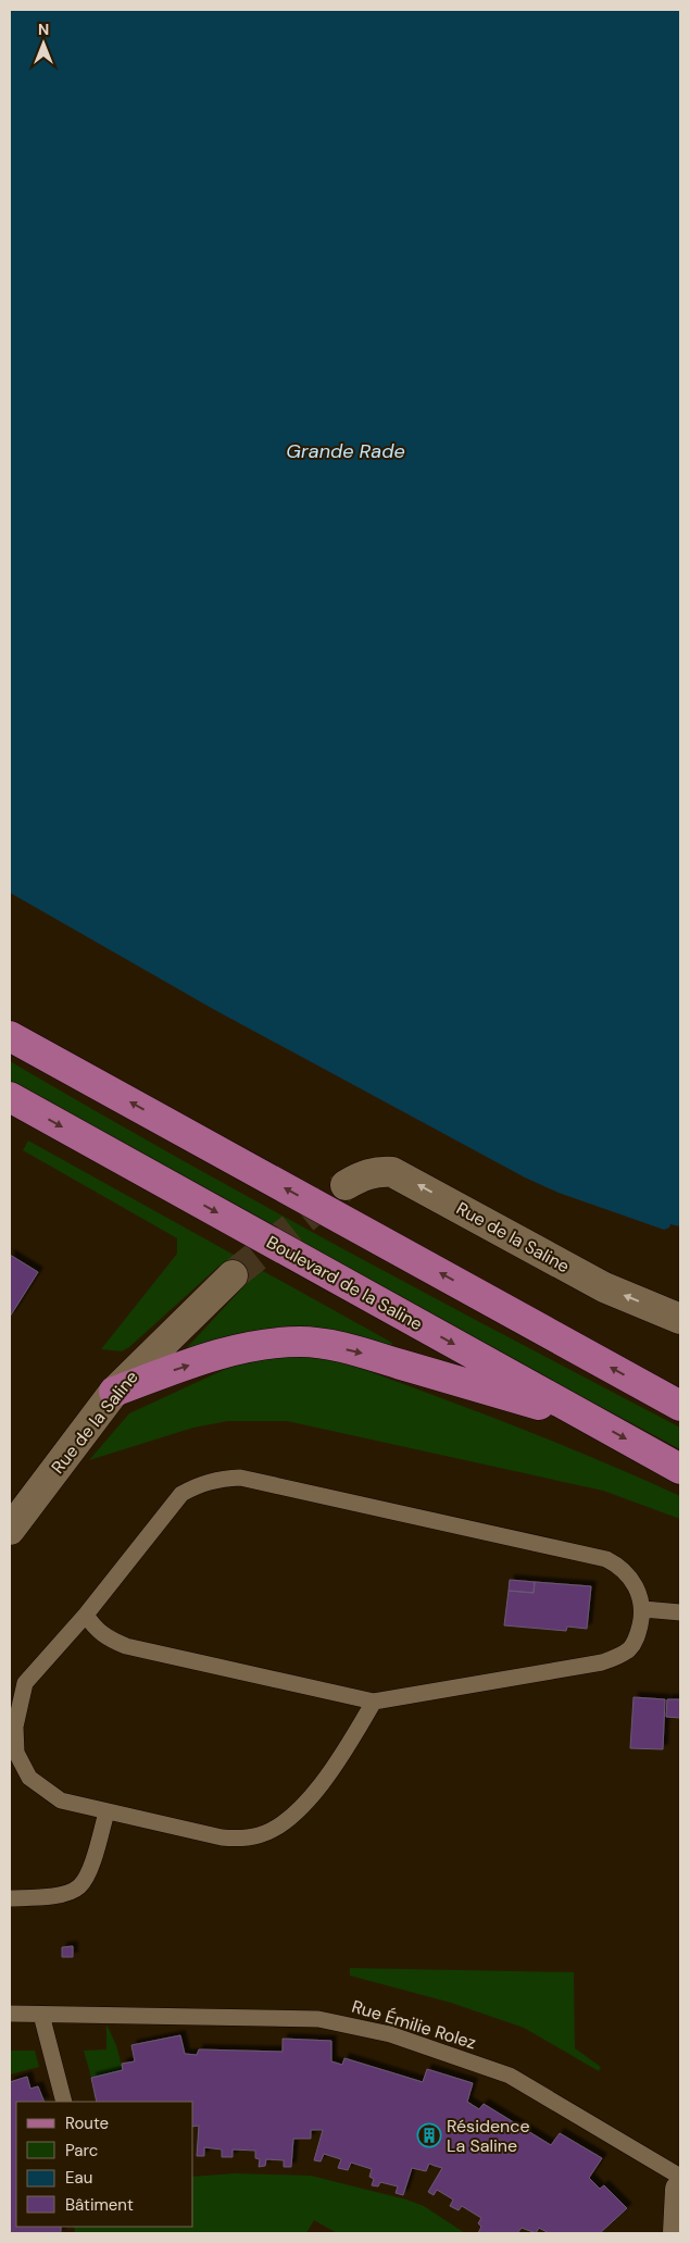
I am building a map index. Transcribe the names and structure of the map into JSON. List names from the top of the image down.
{
  "streets": {
    "main road": ["Boulevard de la Saline"],
    "street": ["Rue de la Saline"],
    "lane": ["Rue Émilie Rolez"]
  },
  "one_way": ["Rue de la Saline"],
  "water": ["Grande Rade"],
  "places": {
    "building": ["Résidence La Saline"]
  },
  "legend": [
    "Route",
    "Parc",
    "Eau",
    "Bâtiment"
  ],
  "north": "top"
}
